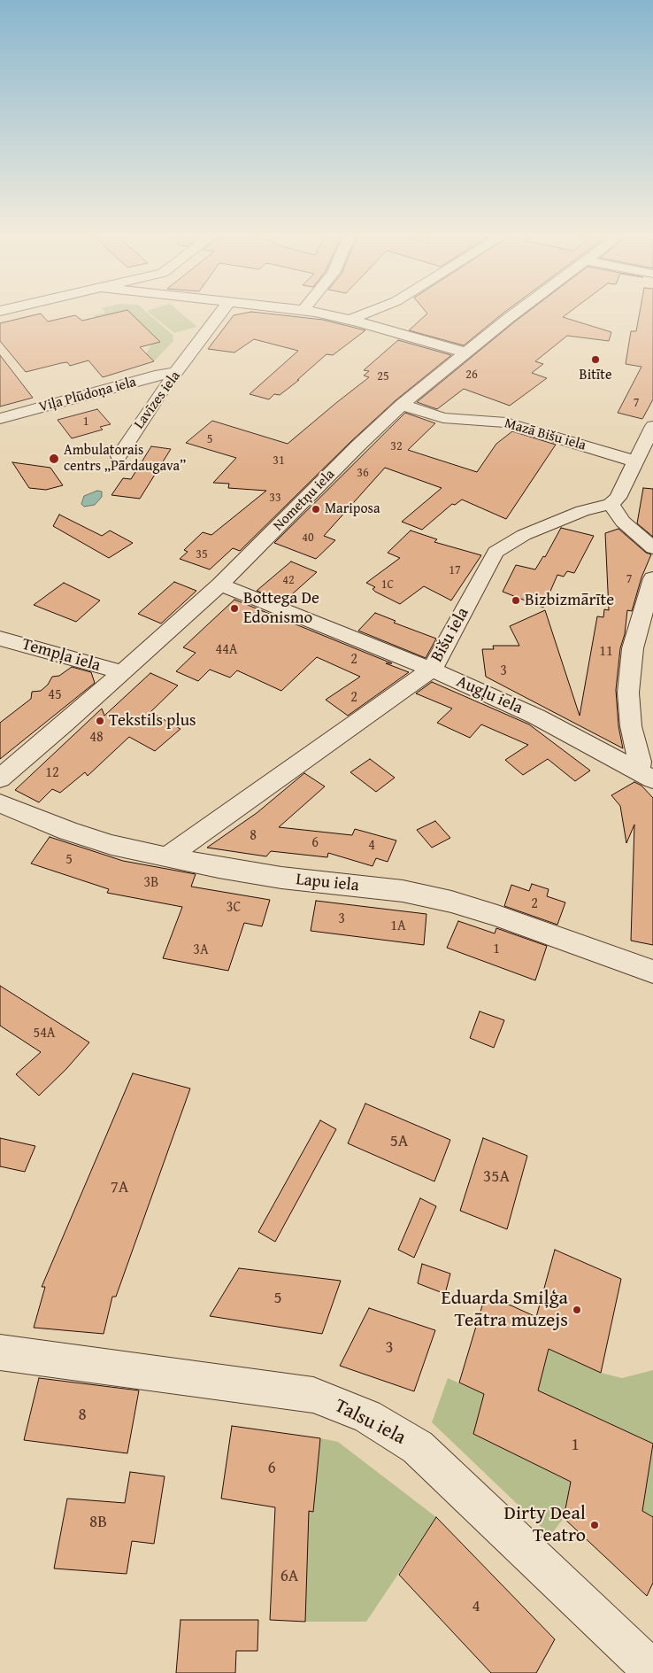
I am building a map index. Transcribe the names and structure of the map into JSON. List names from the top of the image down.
{
  "streets": {
    "street": [
      "Viļa Plūdoņa iela",
      "Lavīzes iela",
      "Mazā Bišu iela",
      "Nometņu iela",
      "Bišu iela",
      "Tempļa iela",
      "Augļu iela",
      "Lapu iela",
      "Talsu iela"
    ]
  },
  "crossings": [
    ["Viļa Plūdoņa iela", "Lavīzes iela"],
    ["Mazā Bišu iela", "Nometņu iela"],
    ["Nometņu iela", "Tempļa iela"],
    ["Nometņu iela", "Augļu iela"],
    ["Bišu iela", "Augļu iela"],
    ["Bišu iela", "Lapu iela"]
  ],
  "places": [
    "Bitīte",
    "Ambulatorais centrs „Pārdaugava”",
    "Mariposa",
    "Bizbizmārīte",
    "Bottega De Edonismo",
    "Tekstils plus",
    "Eduarda Smiļģa Teātra muzejs",
    "Dirty Deal Teatro"
  ],
  "house_numbers": [
    "26",
    "25",
    "7",
    "1",
    "5",
    "32",
    "31",
    "36",
    "33",
    "40",
    "35",
    "17",
    "7",
    "42",
    "1C",
    "44A",
    "11",
    "2",
    "3",
    "45",
    "2",
    "48",
    "12",
    "8",
    "6",
    "4",
    "5",
    "3B",
    "2",
    "3C",
    "3",
    "1A",
    "1",
    "3A",
    "54A",
    "5A",
    "35A",
    "7A",
    "5",
    "3",
    "8",
    "1",
    "6",
    "8B",
    "6A",
    "4"
  ]
}
